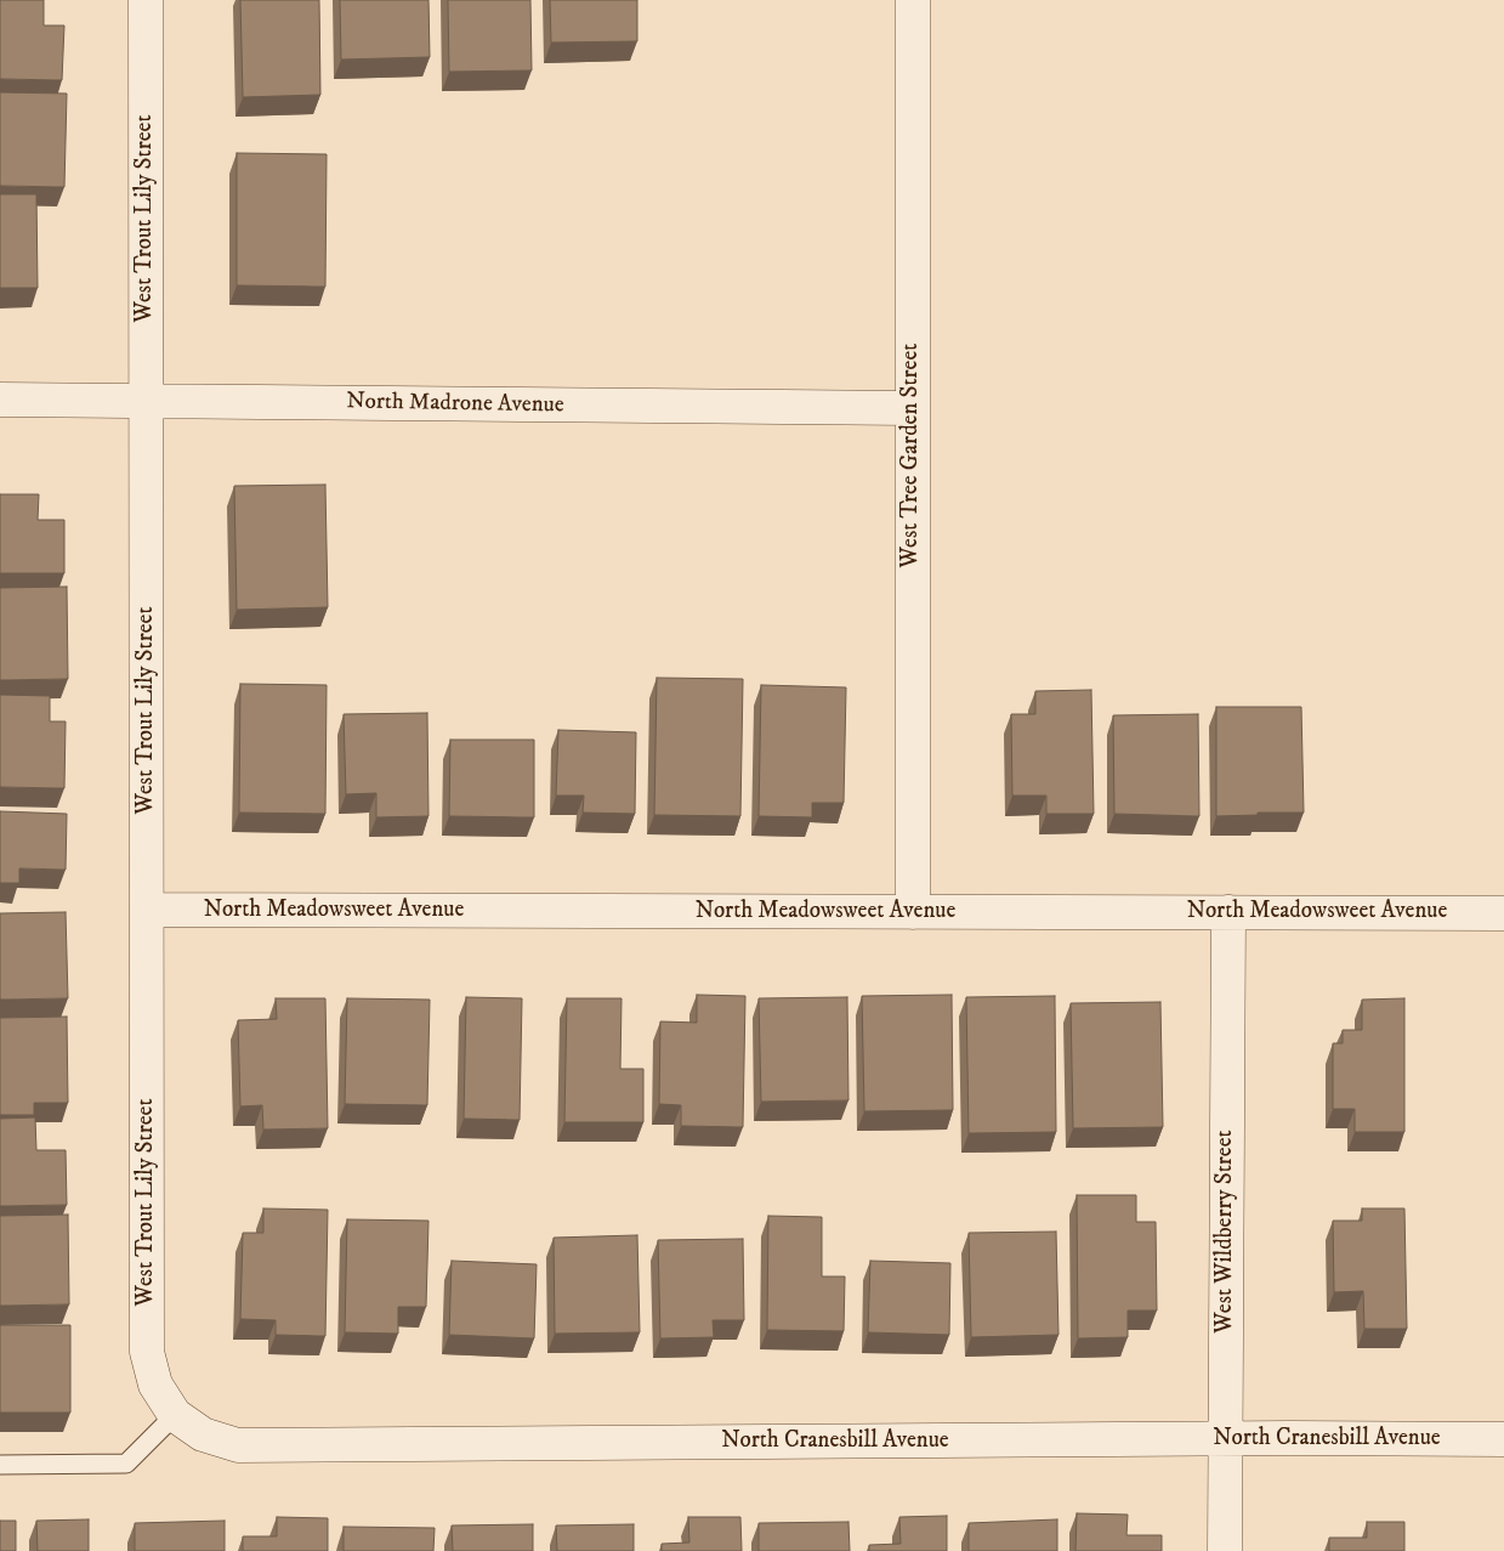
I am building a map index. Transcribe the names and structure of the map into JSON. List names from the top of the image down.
{
  "streets": {
    "street": [
      "West Trout Lily Street",
      "North Madrone Avenue",
      "West Tree Garden Street",
      "North Meadowsweet Avenue",
      "West Wildberry Street",
      "North Cranesbill Avenue"
    ]
  },
  "crossings": [
    ["West Trout Lily Street", "North Madrone Avenue"],
    ["West Trout Lily Street", "North Meadowsweet Avenue"],
    ["West Trout Lily Street", "North Cranesbill Avenue"],
    ["North Madrone Avenue", "West Tree Garden Street"],
    ["West Tree Garden Street", "North Meadowsweet Avenue"],
    ["North Meadowsweet Avenue", "West Wildberry Street"],
    ["West Wildberry Street", "North Cranesbill Avenue"]
  ]
}
